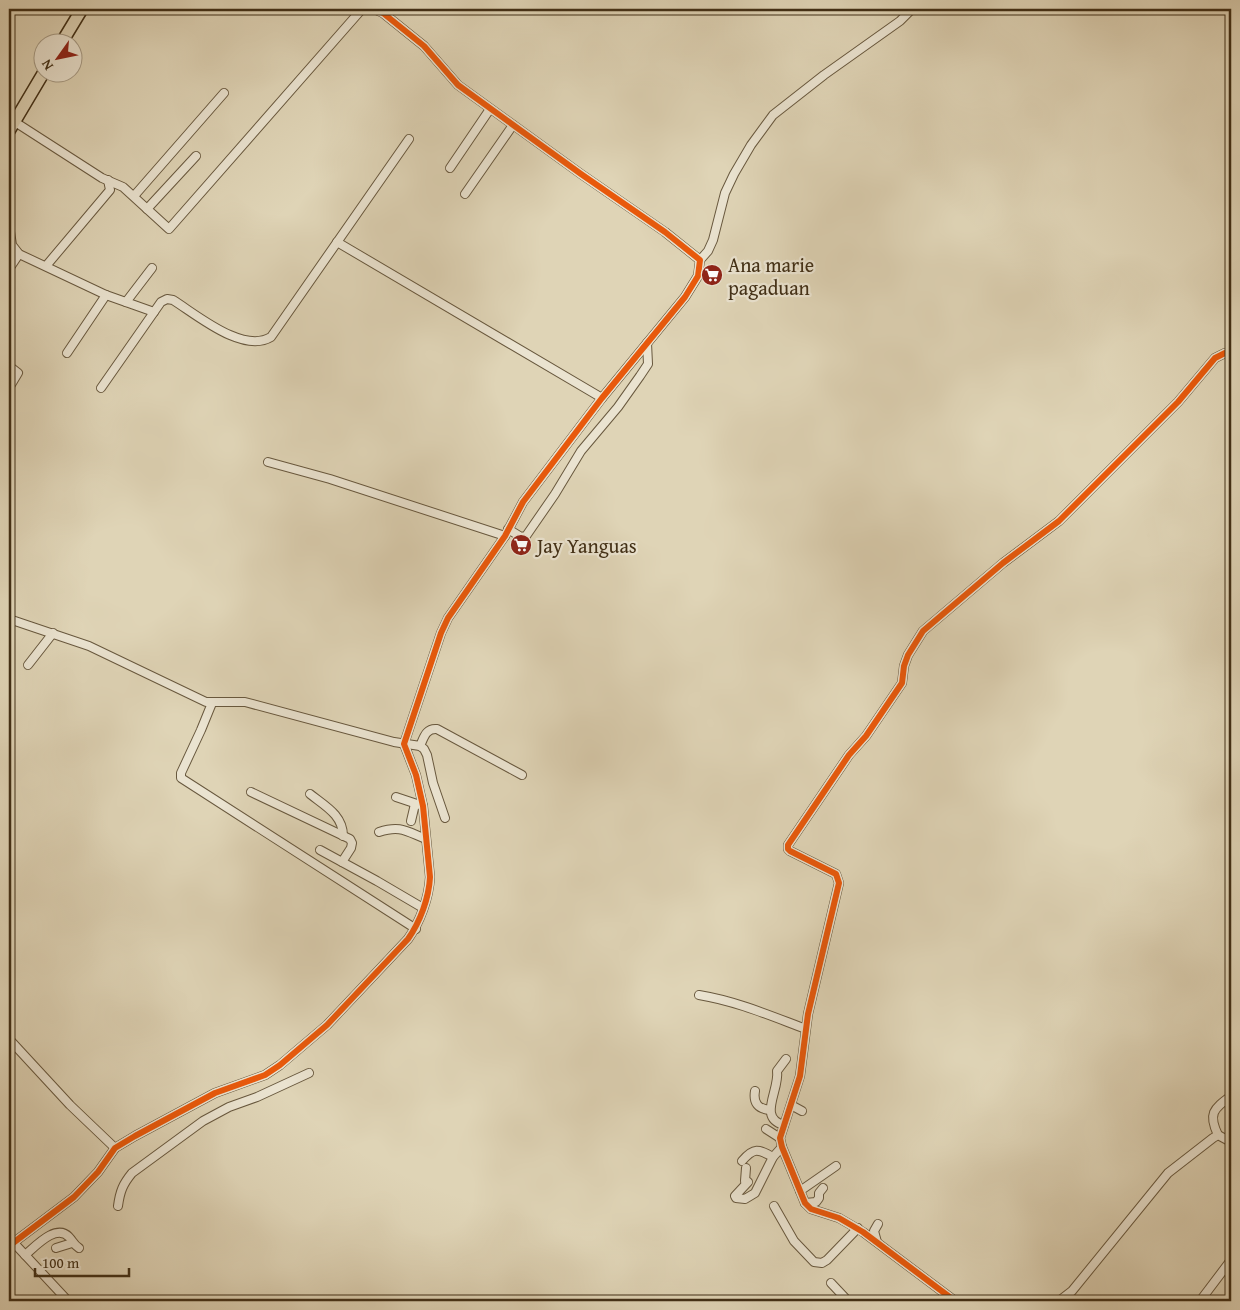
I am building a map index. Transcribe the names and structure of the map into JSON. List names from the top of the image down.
{
  "places": {
    "supermarket": ["Ana marie pagaduan", "Jay Yanguas"]
  },
  "scale_bar": "100 m",
  "north": "bottom left"
}
